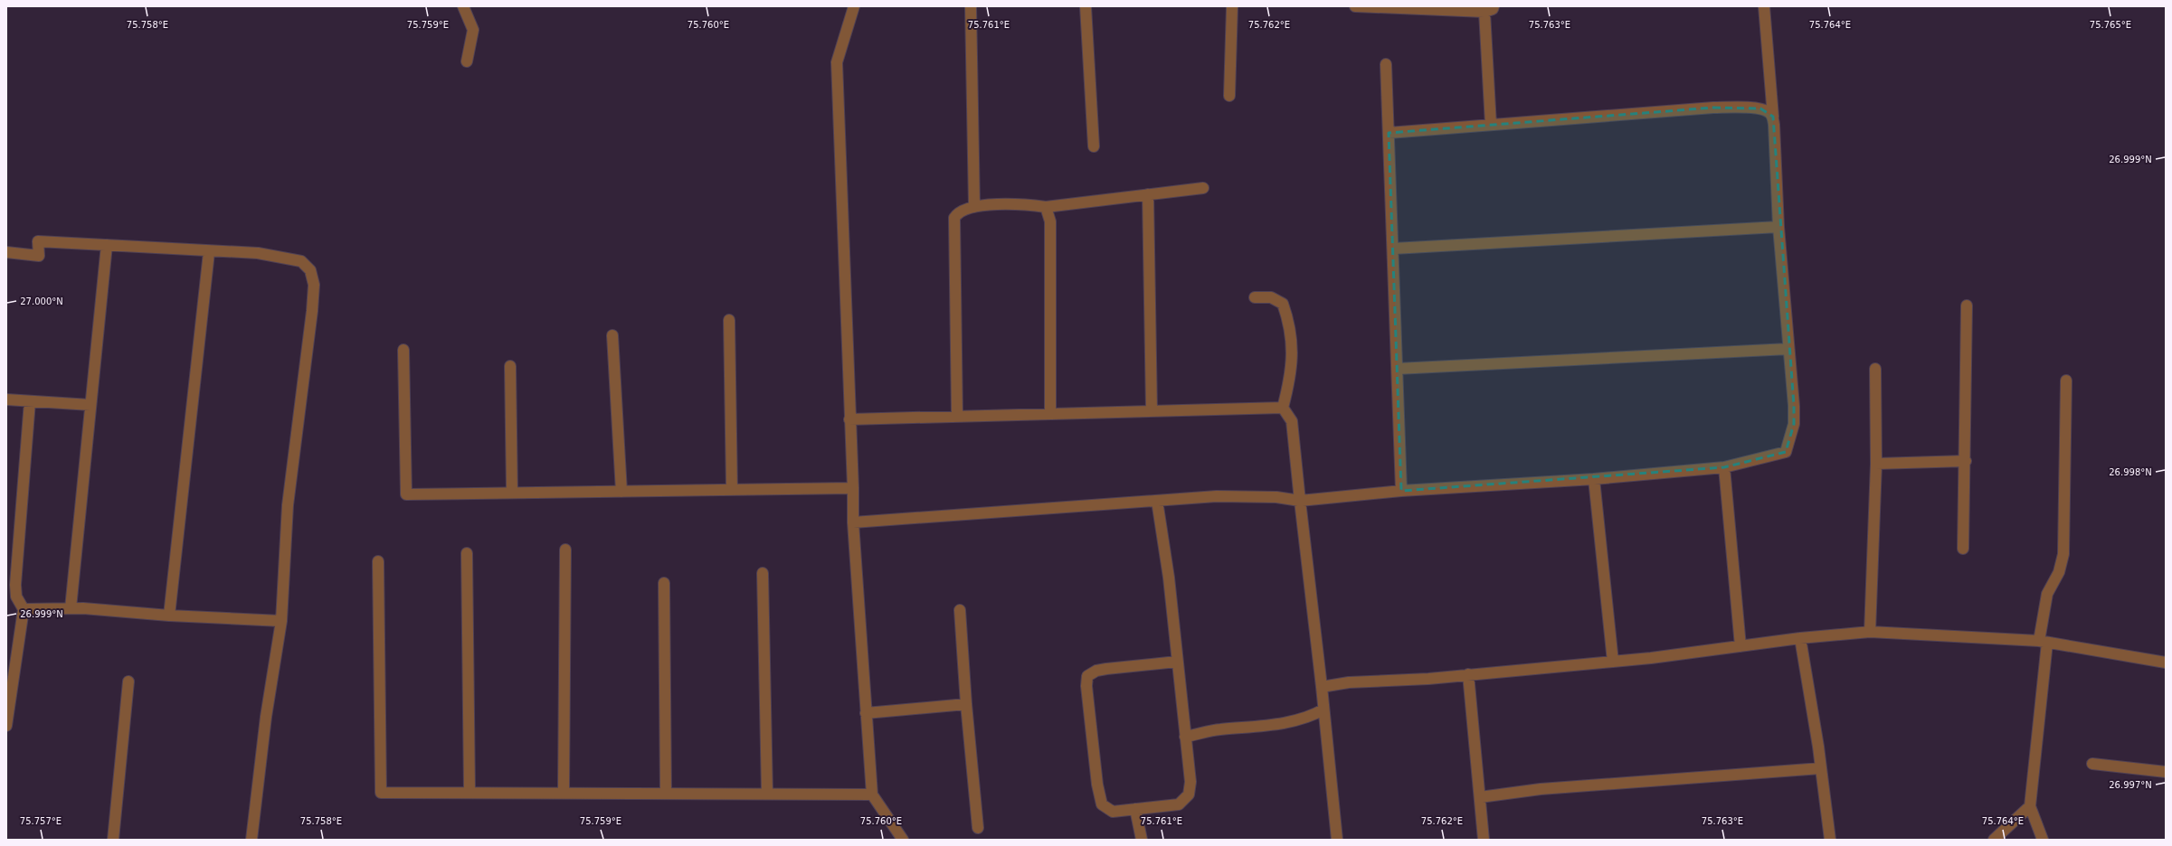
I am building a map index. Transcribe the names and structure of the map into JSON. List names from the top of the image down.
{
  "coordinates": [
    "75.758°E",
    "75.759°E",
    "75.760°E",
    "75.761°E",
    "75.762°E",
    "75.763°E",
    "75.764°E",
    "75.765°E",
    "26.999°N",
    "27.000°N",
    "26.998°N",
    "26.997°N",
    "75.757°E"
  ]
}
